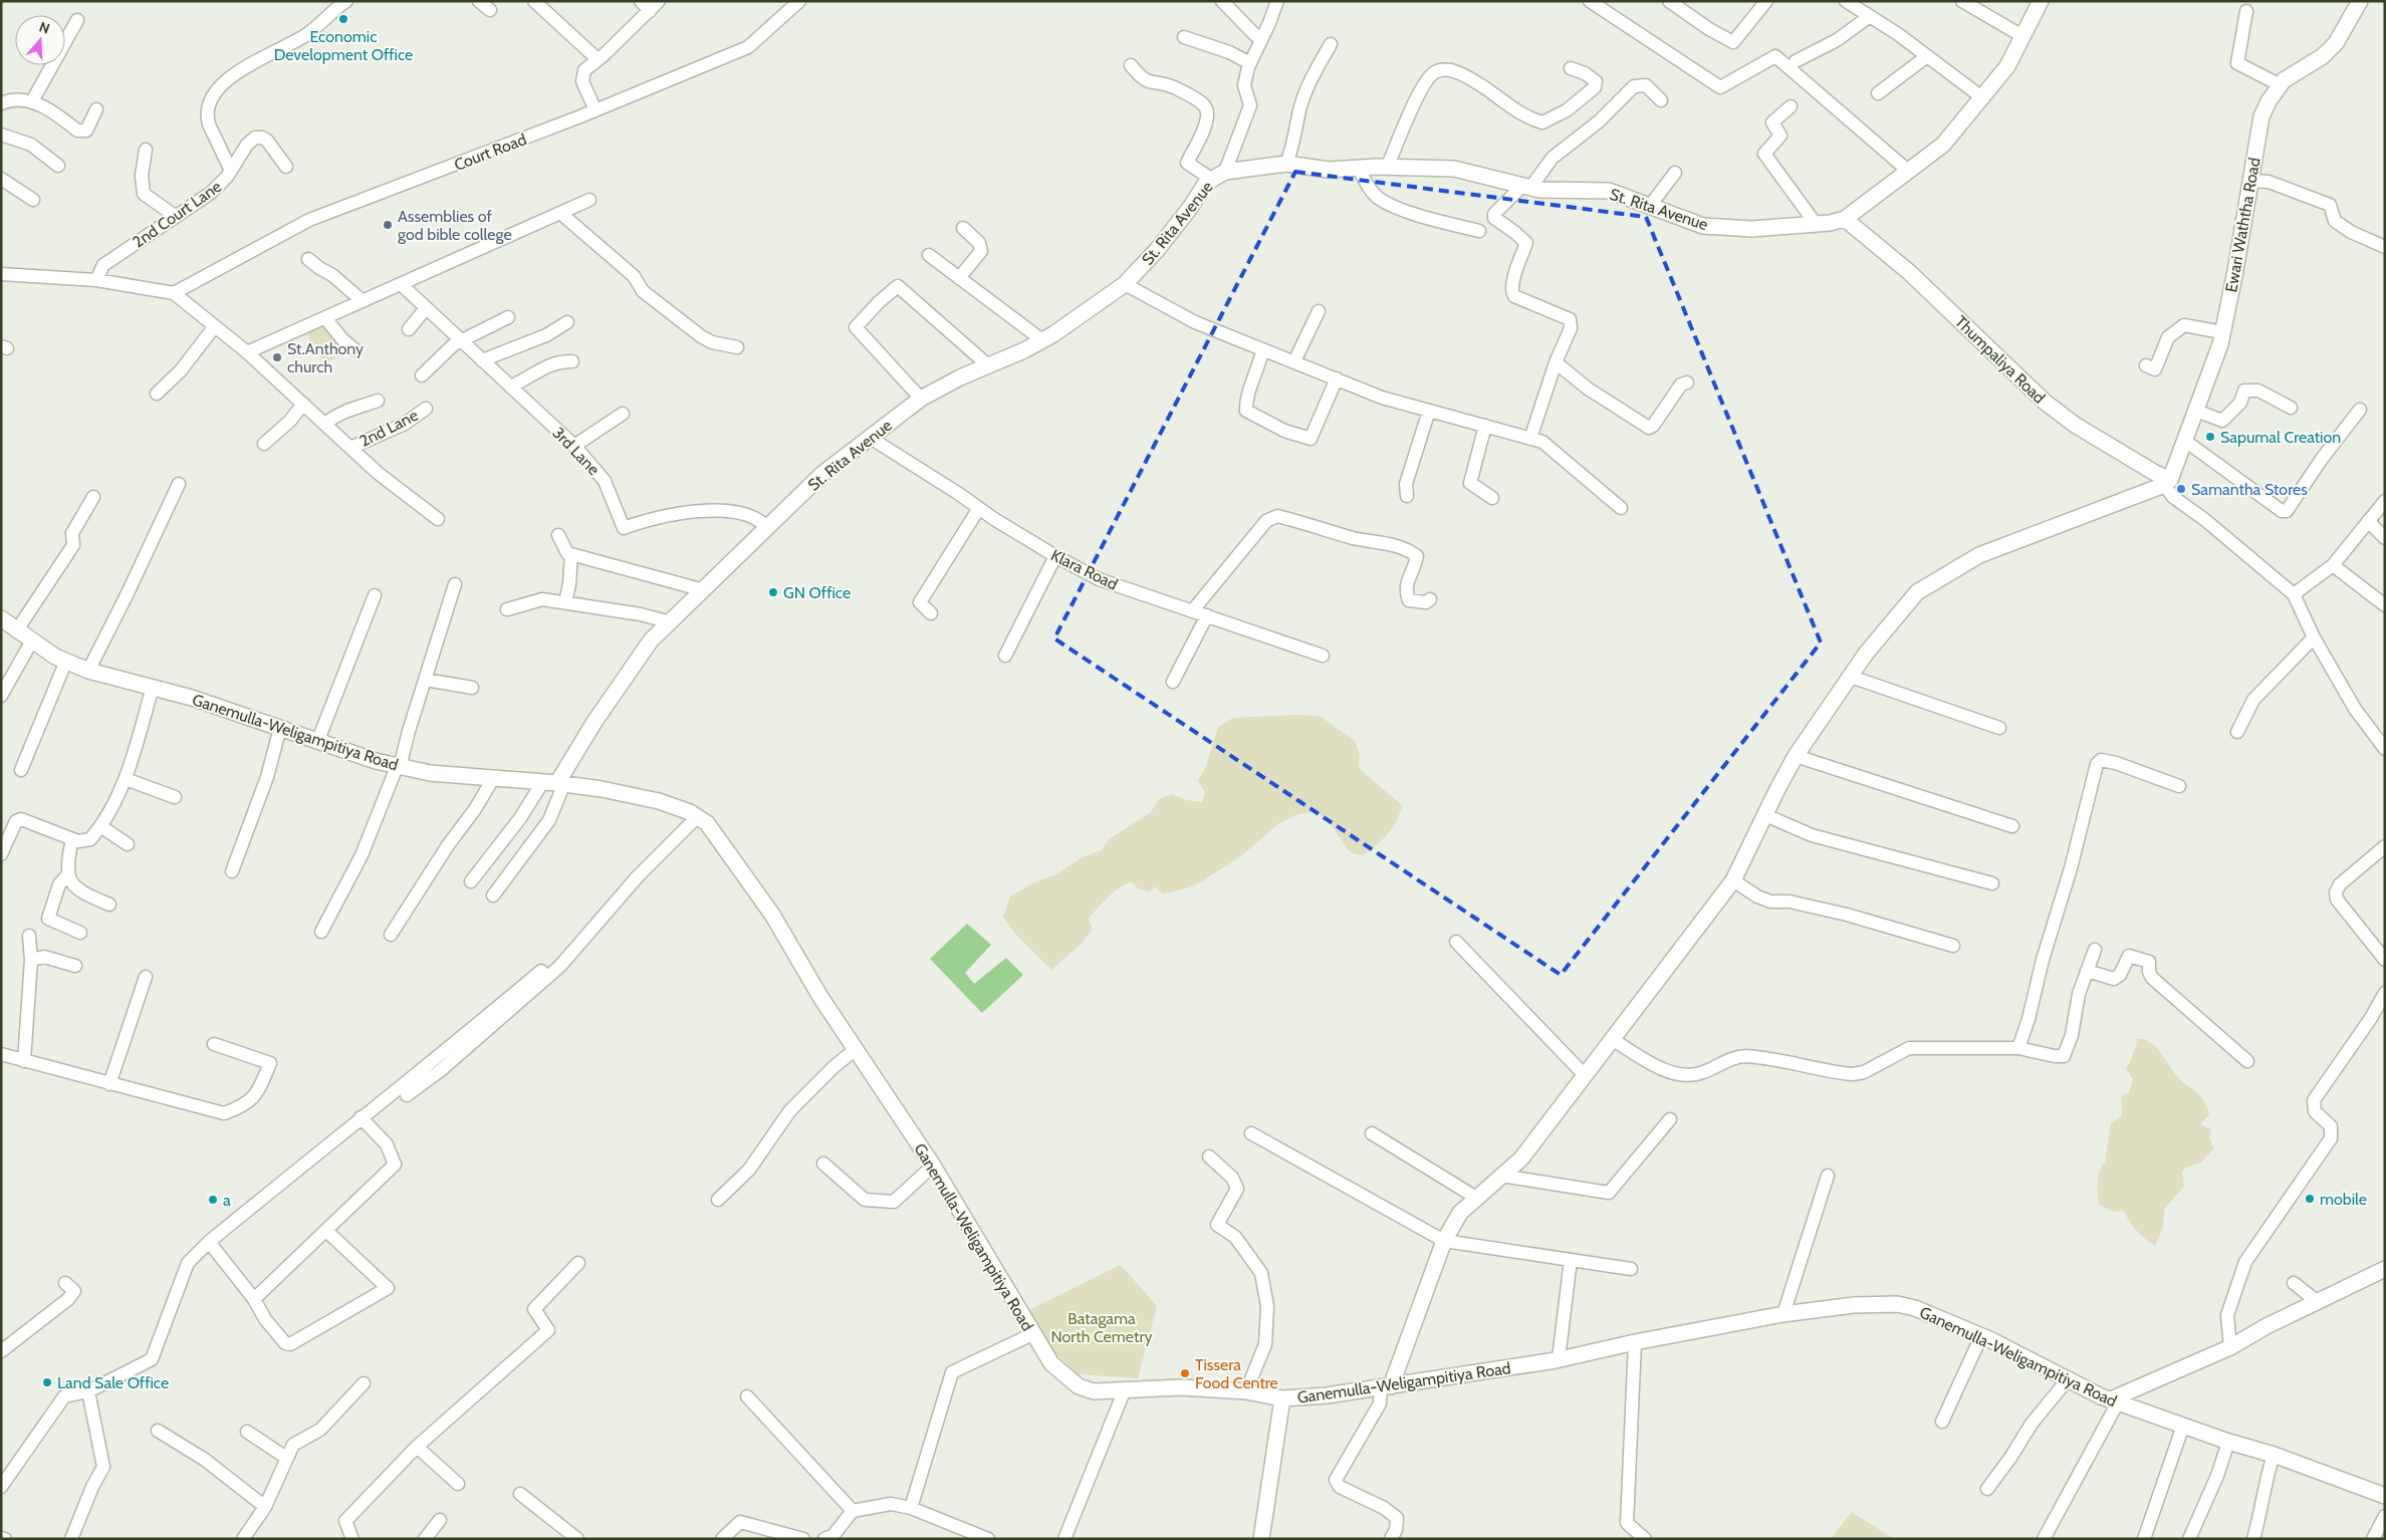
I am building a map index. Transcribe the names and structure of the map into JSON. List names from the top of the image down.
{
  "streets": {
    "street": [
      "Court Road",
      "St. Rita Avenue",
      "2nd Court Lane",
      "Ewari Waththa Road",
      "Thumpaliya Road",
      "2nd Lane",
      "3rd Lane",
      "Klara Road",
      "Ganemulla-Weligampitiya Road"
    ]
  },
  "crossings": [
    ["St. Rita Avenue", "Thumpaliya Road"],
    ["St. Rita Avenue", "3rd Lane"],
    ["St. Rita Avenue", "Klara Road"],
    ["St. Rita Avenue", "Ganemulla-Weligampitiya Road"],
    ["Ewari Waththa Road", "Thumpaliya Road"]
  ],
  "parks": ["Batagama North Cemetry"],
  "places": [
    "Economic Development Office",
    "Assemblies of god bible college",
    "St.Anthony church",
    "Sapumal Creation",
    "Samantha Stores",
    "GN Office",
    "mobile",
    "a",
    "Tissera Food Centre",
    "Land Sale Office"
  ],
  "north": "top"
}
